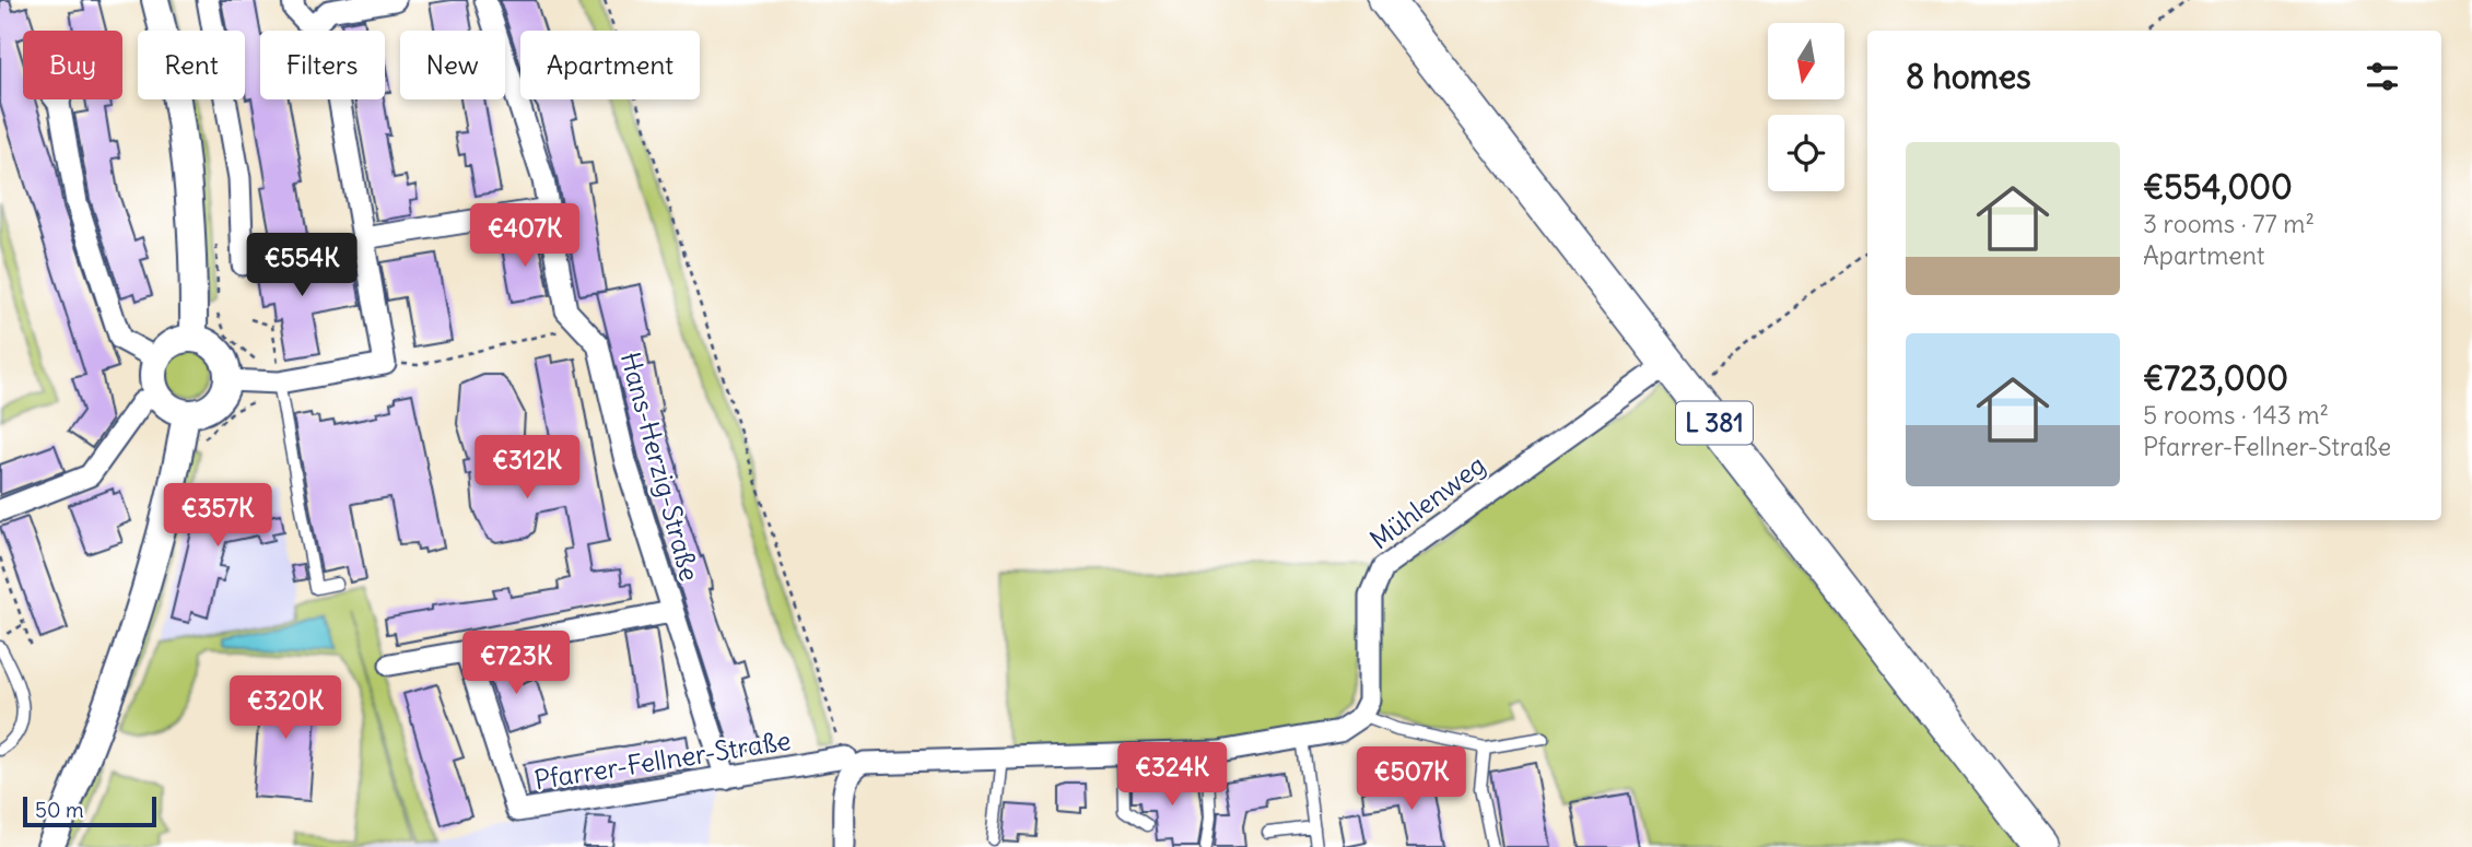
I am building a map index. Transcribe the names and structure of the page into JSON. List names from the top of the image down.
{
  "streets": {
    "main road": ["L 381"],
    "street": ["Hans-Herzig-Straße", "Mühlenweg", "Pfarrer-Fellner-Straße"]
  },
  "crossings": [
    ["L 381", "Mühlenweg"],
    ["Hans-Herzig-Straße", "Pfarrer-Fellner-Straße"]
  ],
  "scale_bar": "50 m",
  "north": "bottom",
  "page": {
    "chip": [
      "Buy",
      "Rent",
      "Filters",
      "New",
      "Apartment"
    ],
    "heading": "8 homes",
    "list": [
      {
        "name": "€554,000",
        "note": "3 rooms · 77 m² · Apartment"
      },
      {
        "name": "€723,000",
        "note": "5 rooms · 143 m² · Pfarrer-Fellner-Straße"
      }
    ],
    "price": [
      "€407K",
      "€554K",
      "€312K",
      "€357K",
      "€723K",
      "€320K",
      "€324K",
      "€507K"
    ],
    "scale": "50 m"
  }
}
